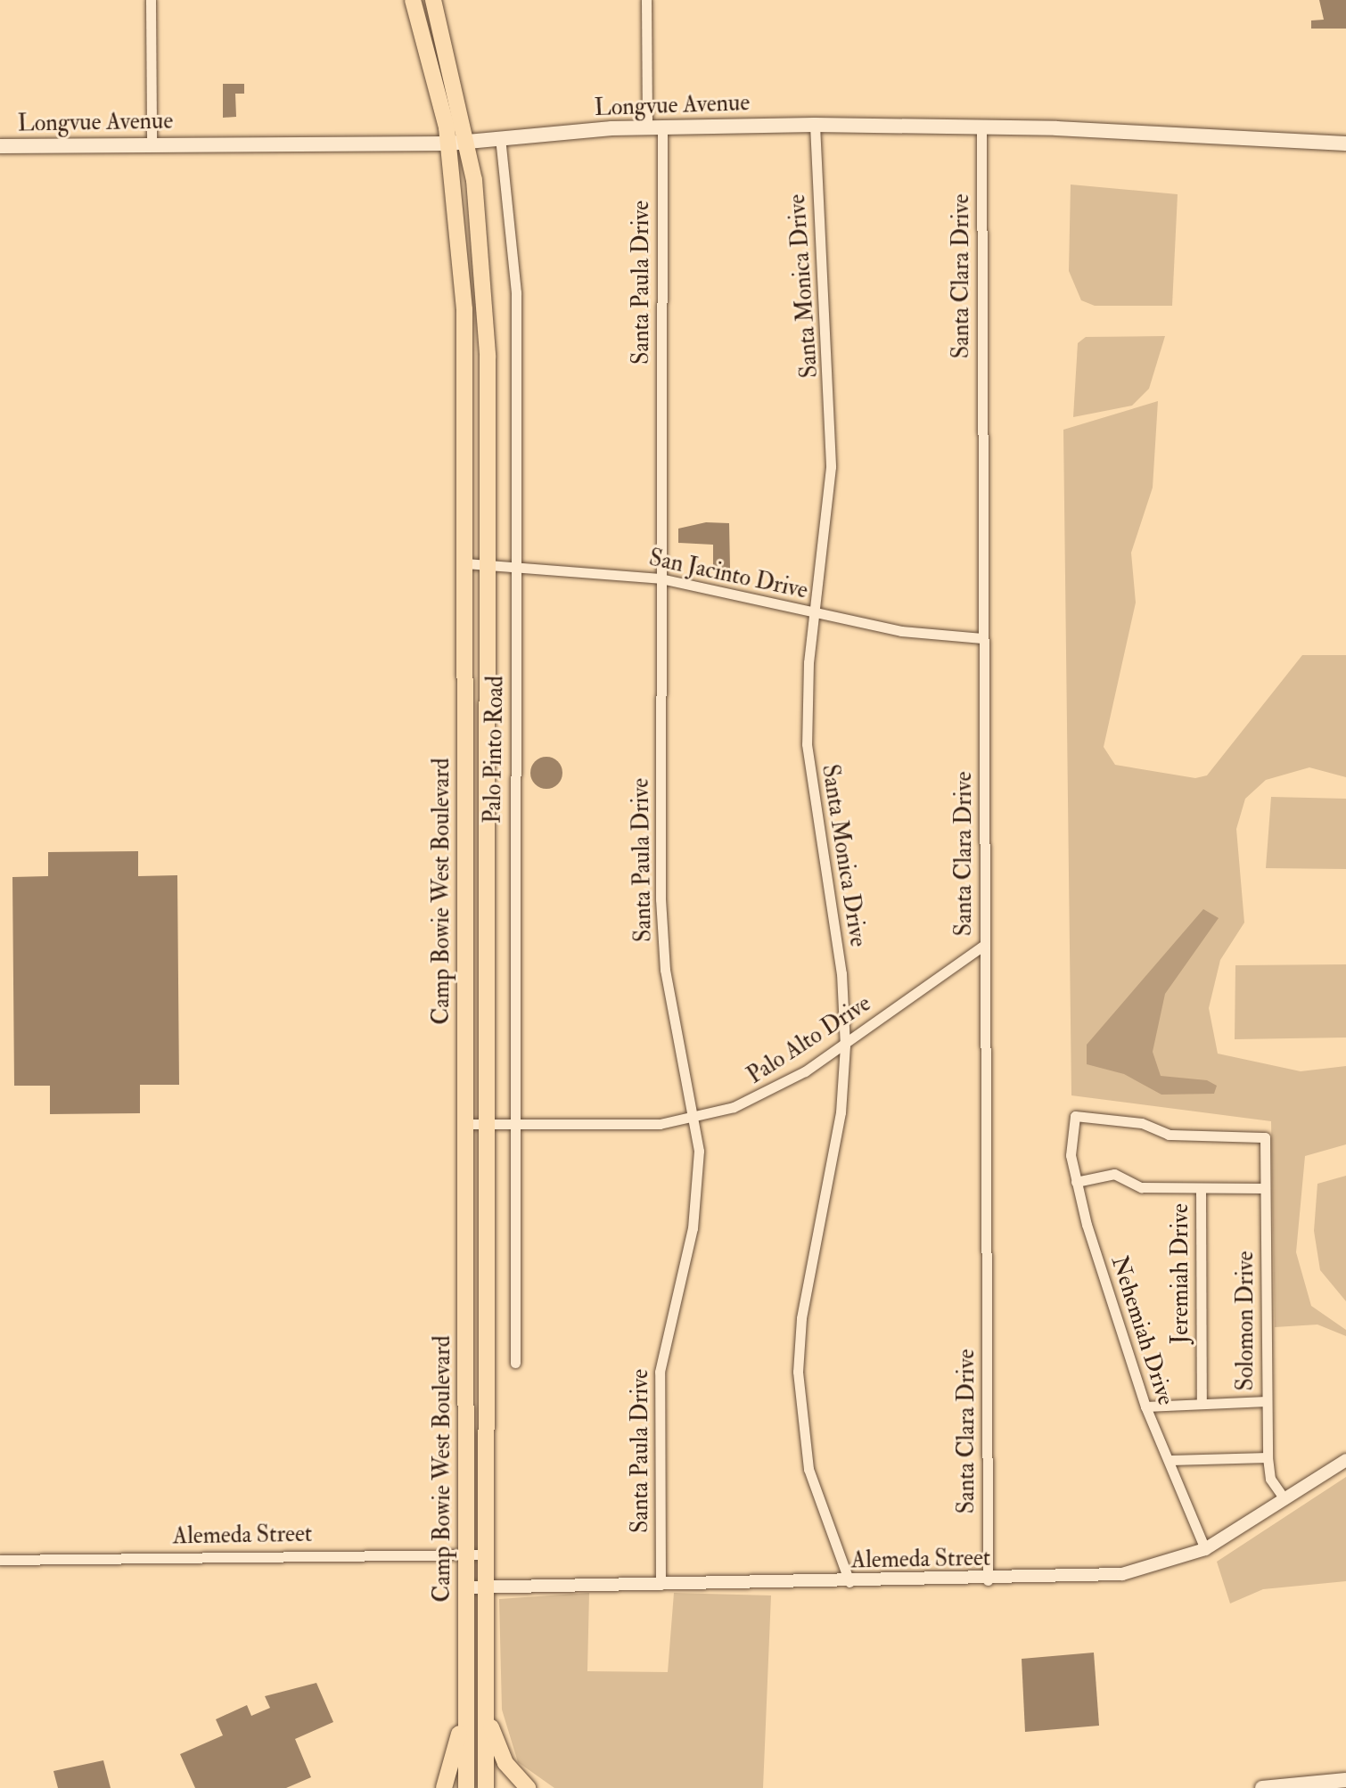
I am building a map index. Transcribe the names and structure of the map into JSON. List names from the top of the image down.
{
  "streets": {
    "main road": ["Longvue Avenue", "Camp Bowie West Boulevard"],
    "street": [
      "Santa Clara Drive",
      "Santa Paula Drive",
      "Santa Monica Drive",
      "San Jacinto Drive",
      "Palo Pinto Road",
      "Palo Alto Drive",
      "Jeremiah Drive",
      "Solomon Drive",
      "Nehemiah Drive",
      "Alemeda Street"
    ]
  },
  "crossings": [
    ["Longvue Avenue", "Santa Clara Drive"],
    ["Longvue Avenue", "Santa Paula Drive"],
    ["Longvue Avenue", "Santa Monica Drive"],
    ["Longvue Avenue", "Palo Pinto Road"],
    ["Longvue Avenue", "Camp Bowie West Boulevard"],
    ["Santa Clara Drive", "San Jacinto Drive"],
    ["Santa Clara Drive", "Palo Alto Drive"],
    ["Santa Clara Drive", "Alemeda Street"],
    ["Santa Paula Drive", "San Jacinto Drive"],
    ["Santa Paula Drive", "Palo Alto Drive"],
    ["Santa Paula Drive", "Alemeda Street"],
    ["Santa Monica Drive", "San Jacinto Drive"],
    ["Santa Monica Drive", "Palo Alto Drive"],
    ["Santa Monica Drive", "Alemeda Street"],
    ["San Jacinto Drive", "Palo Pinto Road"],
    ["San Jacinto Drive", "Camp Bowie West Boulevard"],
    ["Palo Pinto Road", "Palo Alto Drive"],
    ["Camp Bowie West Boulevard", "Palo Alto Drive"],
    ["Camp Bowie West Boulevard", "Alemeda Street"],
    ["Solomon Drive", "Nehemiah Drive"],
    ["Solomon Drive", "Alemeda Street"],
    ["Nehemiah Drive", "Alemeda Street"]
  ]
}
